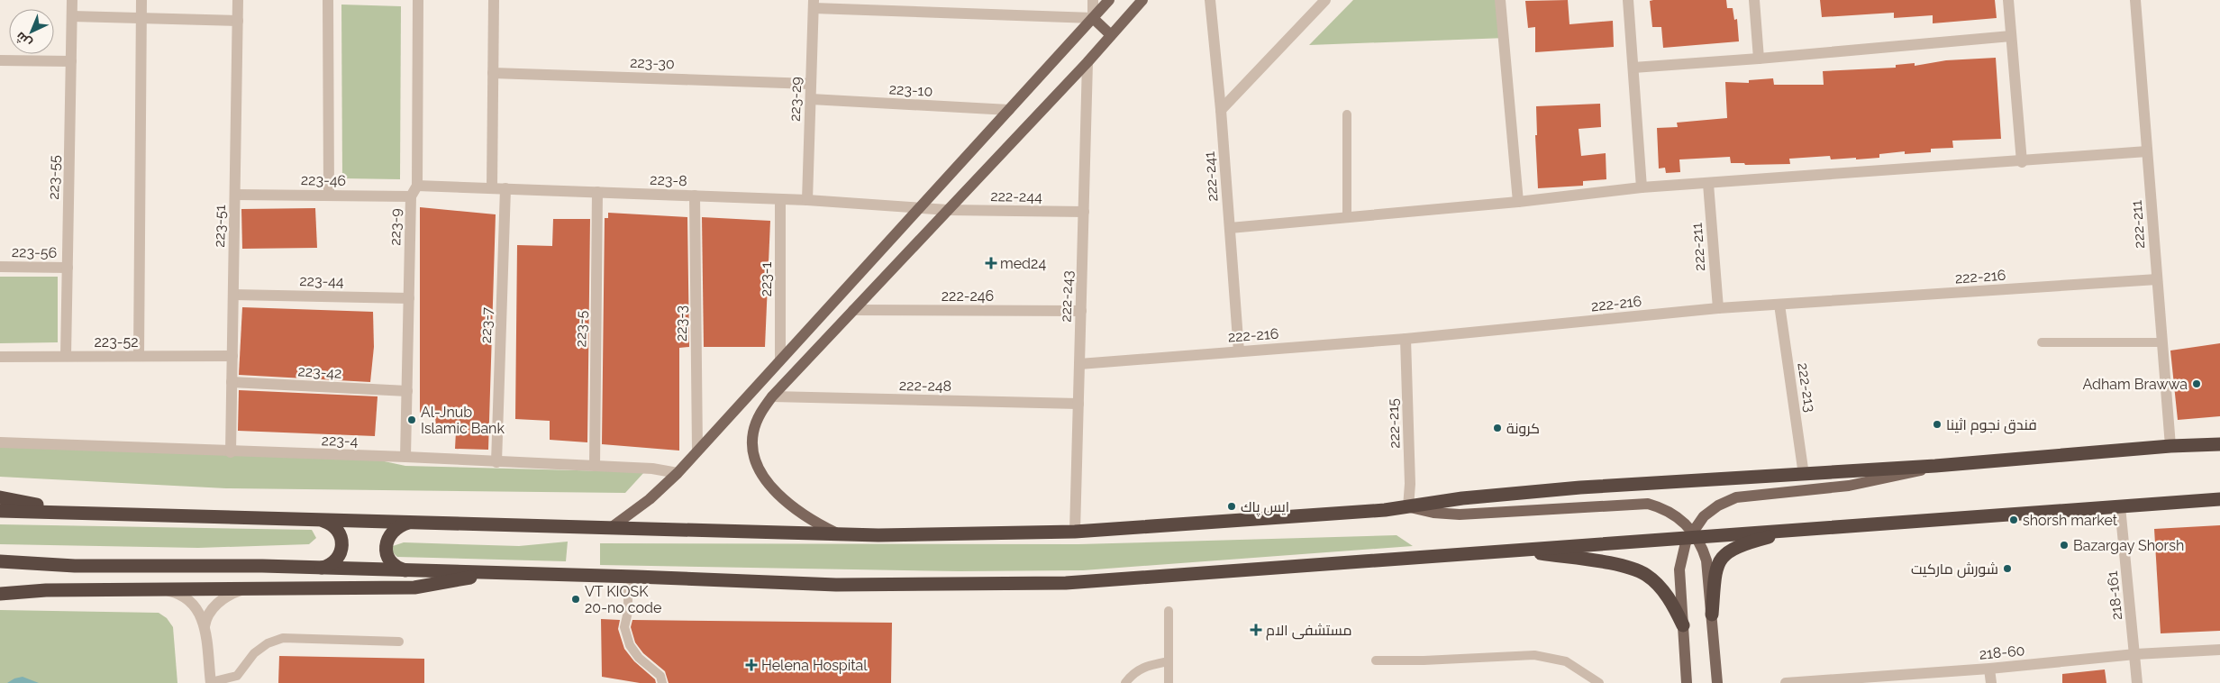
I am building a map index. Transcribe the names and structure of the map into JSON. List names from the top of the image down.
{
  "streets": {
    "street": [
      "223-30",
      "223-10",
      "223-29",
      "222-241",
      "223-55",
      "223-46",
      "223-8",
      "222-244",
      "222-211",
      "223-51",
      "223-9",
      "223-56",
      "222-216",
      "223-1",
      "223-44",
      "222-246",
      "222-243",
      "223-3",
      "223-7",
      "223-5",
      "223-52",
      "223-42",
      "222-248",
      "222-213",
      "222-215",
      "223-4",
      "218-161",
      "218-60"
    ]
  },
  "crossings": [
    ["223-30", "223-29"],
    ["223-10", "223-29"],
    ["223-29", "223-8"],
    ["222-241", "222-216"],
    ["223-55", "223-56"],
    ["223-55", "223-52"],
    ["223-46", "223-51"],
    ["223-46", "223-9"],
    ["223-8", "222-244"],
    ["223-8", "223-9"],
    ["223-8", "223-1"],
    ["223-8", "223-3"],
    ["223-8", "223-7"],
    ["223-8", "223-5"],
    ["222-244", "222-243"],
    ["222-211", "222-216"],
    ["223-51", "223-44"],
    ["223-51", "223-52"],
    ["223-51", "223-42"],
    ["223-51", "223-4"],
    ["223-9", "223-44"],
    ["223-9", "223-42"],
    ["223-9", "223-4"],
    ["222-216", "222-243"],
    ["222-216", "222-213"],
    ["222-216", "222-215"],
    ["222-246", "222-243"],
    ["222-243", "222-248"],
    ["223-7", "223-4"],
    ["223-5", "223-4"],
    ["218-161", "218-60"]
  ],
  "places": {
    "health": ["med24", "مستشفى الام", "Helena Hospital"],
    "other": [
      "Adham Brawwa",
      "Al-Jnub Islamic Bank",
      "فندق نجوم اثينا",
      "كرونة",
      "ايس پاك",
      "shorsh market",
      "Bazargay Shorsh",
      "شورش ماركيت",
      "VT KIOSK 20-no code"
    ]
  },
  "north": "bottom left"
}
